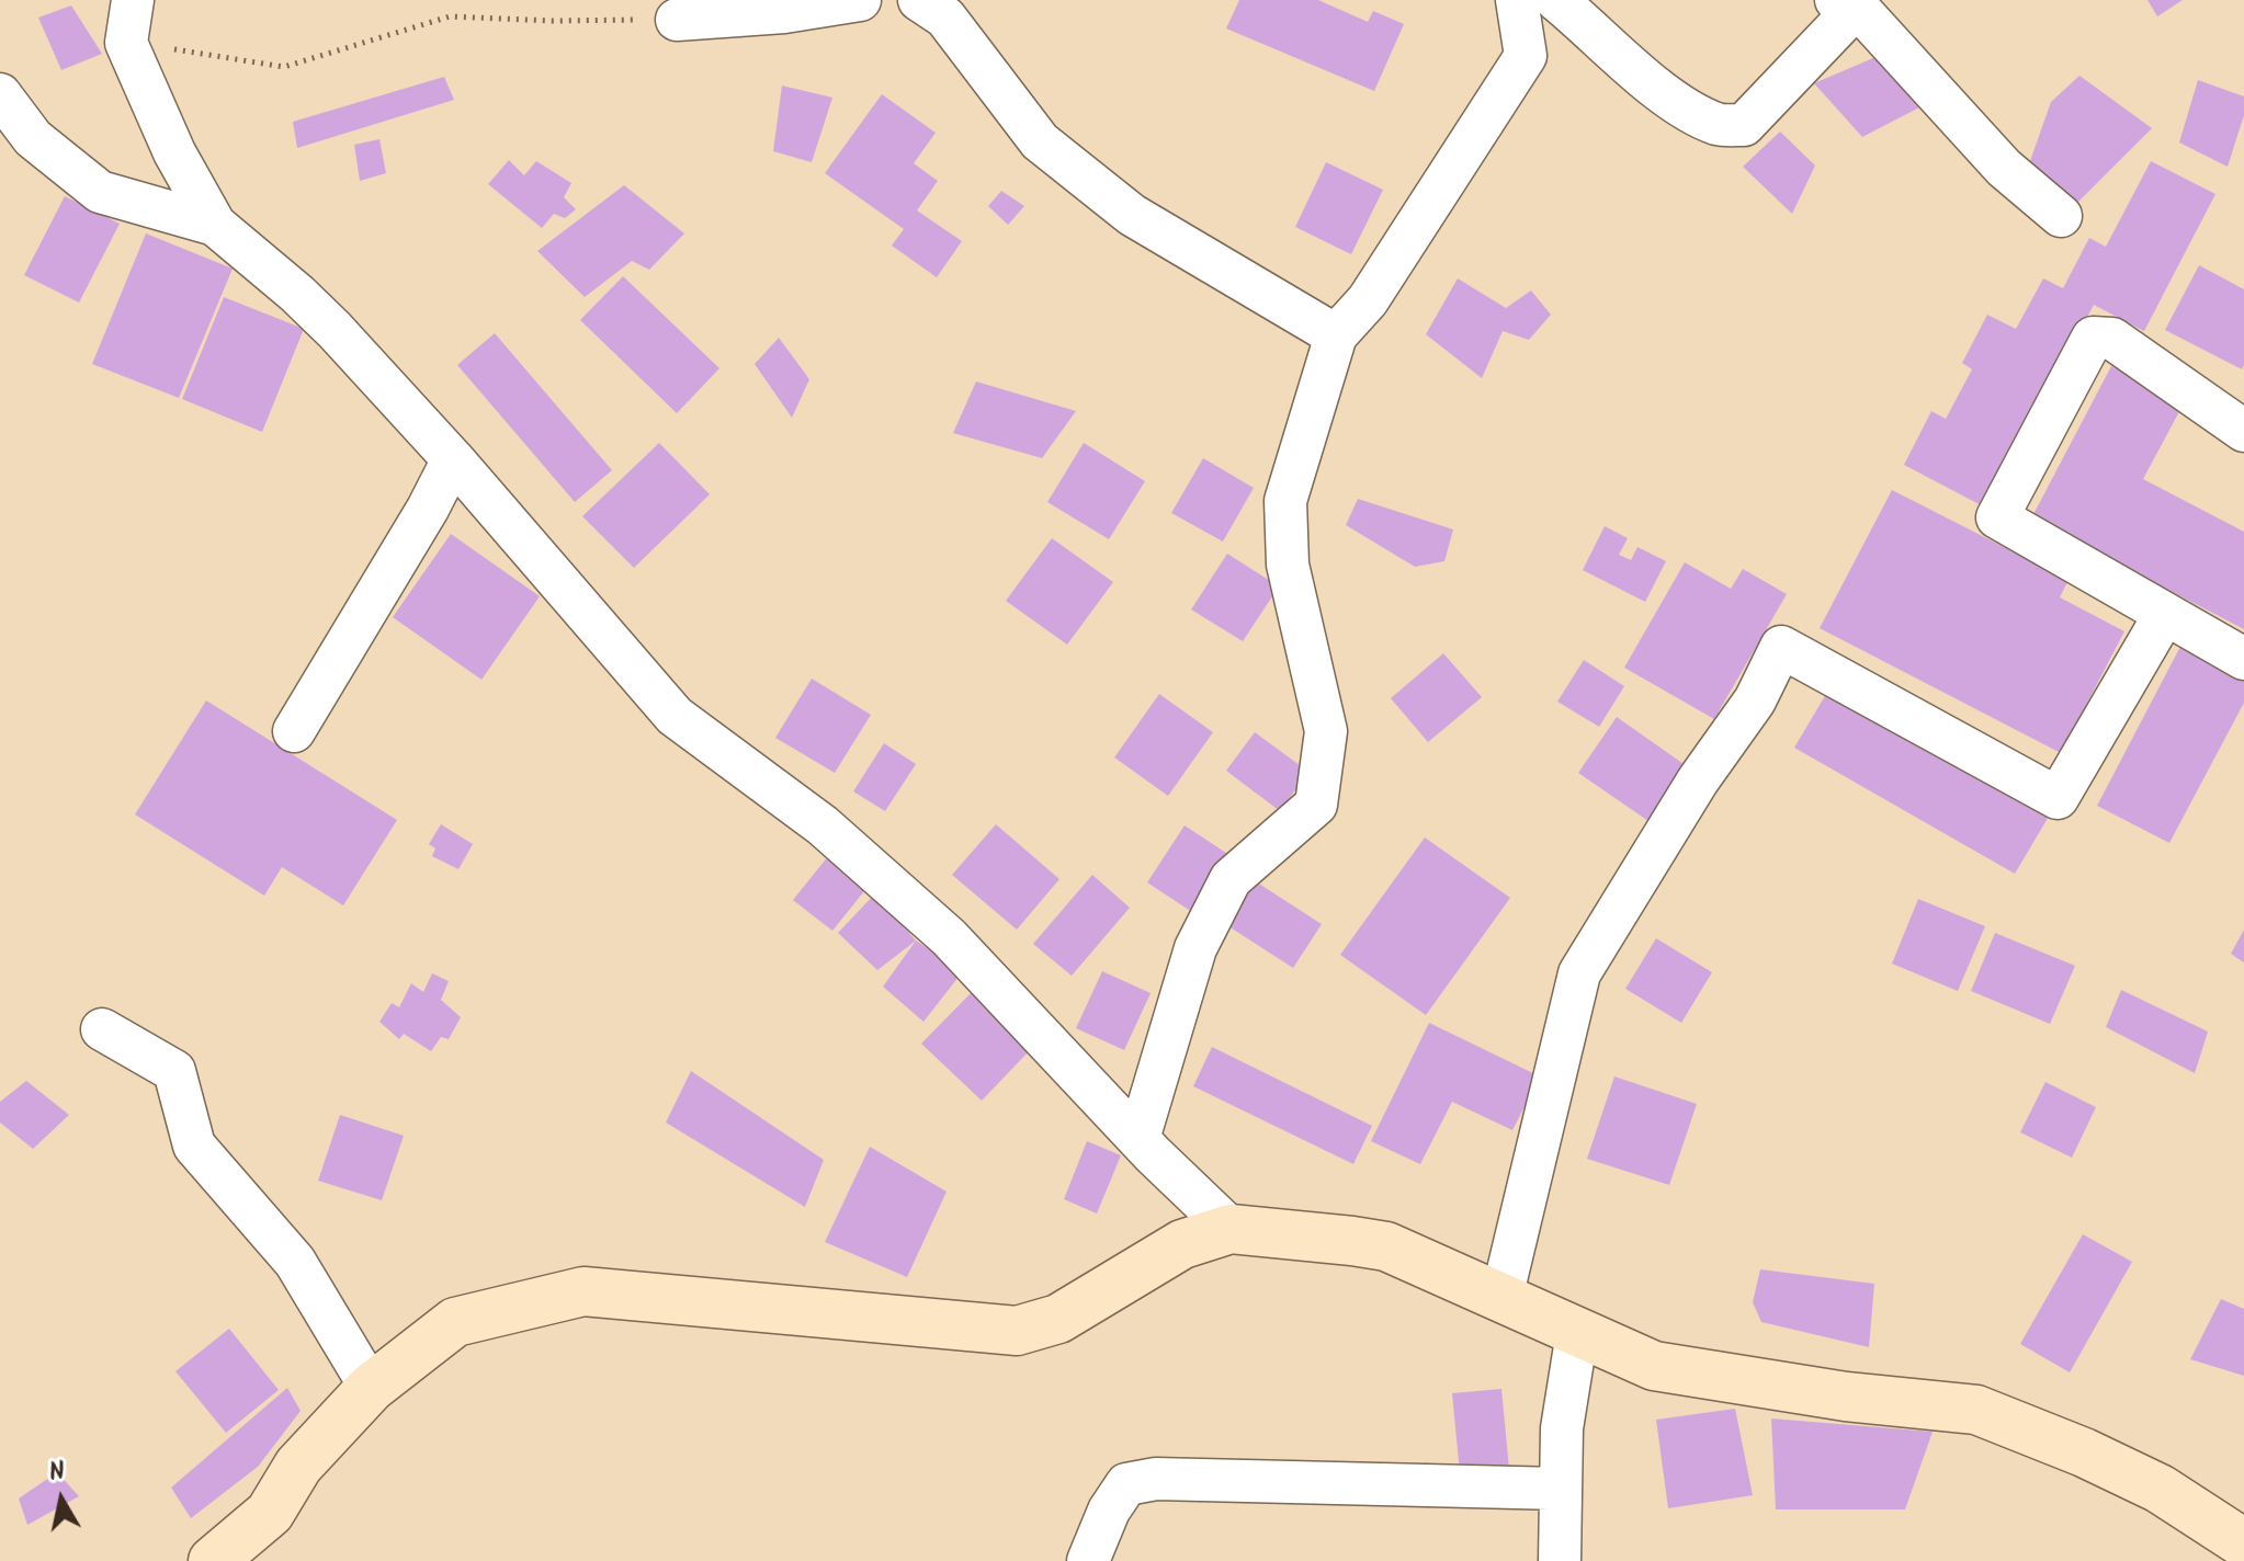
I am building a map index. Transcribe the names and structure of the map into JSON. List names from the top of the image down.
{
  "north": "top"
}
